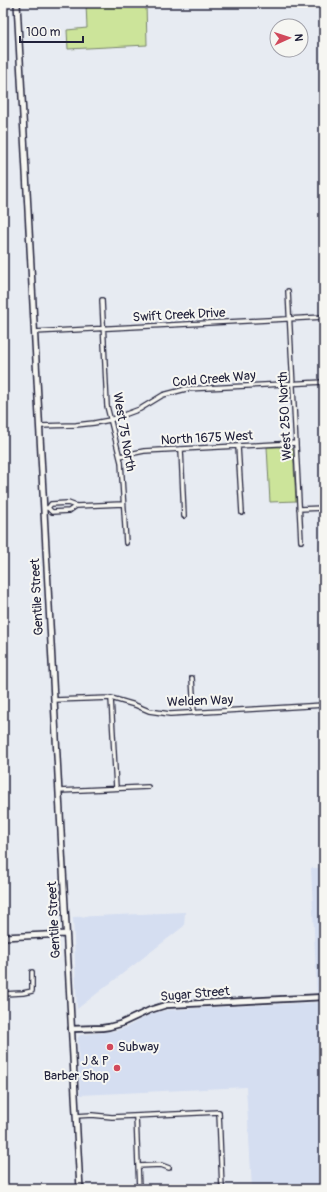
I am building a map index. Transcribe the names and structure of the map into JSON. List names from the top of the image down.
{
  "streets": {
    "main road": ["Gentile Street"],
    "street": [
      "Swift Creek Drive",
      "Cold Creek Way",
      "West 250 North",
      "West 75 North",
      "North 1675 West",
      "Welden Way",
      "Sugar Street"
    ]
  },
  "crossings": [
    ["Swift Creek Drive", "West 250 North"],
    ["Swift Creek Drive", "West 75 North"],
    ["Swift Creek Drive", "Gentile Street"],
    ["Cold Creek Way", "West 250 North"],
    ["Cold Creek Way", "West 75 North"],
    ["Cold Creek Way", "Gentile Street"],
    ["West 250 North", "North 1675 West"],
    ["West 75 North", "North 1675 West"],
    ["Gentile Street", "Welden Way"],
    ["Gentile Street", "Sugar Street"]
  ],
  "places": ["Subway", "J & P Barber Shop"],
  "scale_bar": "100 m",
  "north": "right"
}
